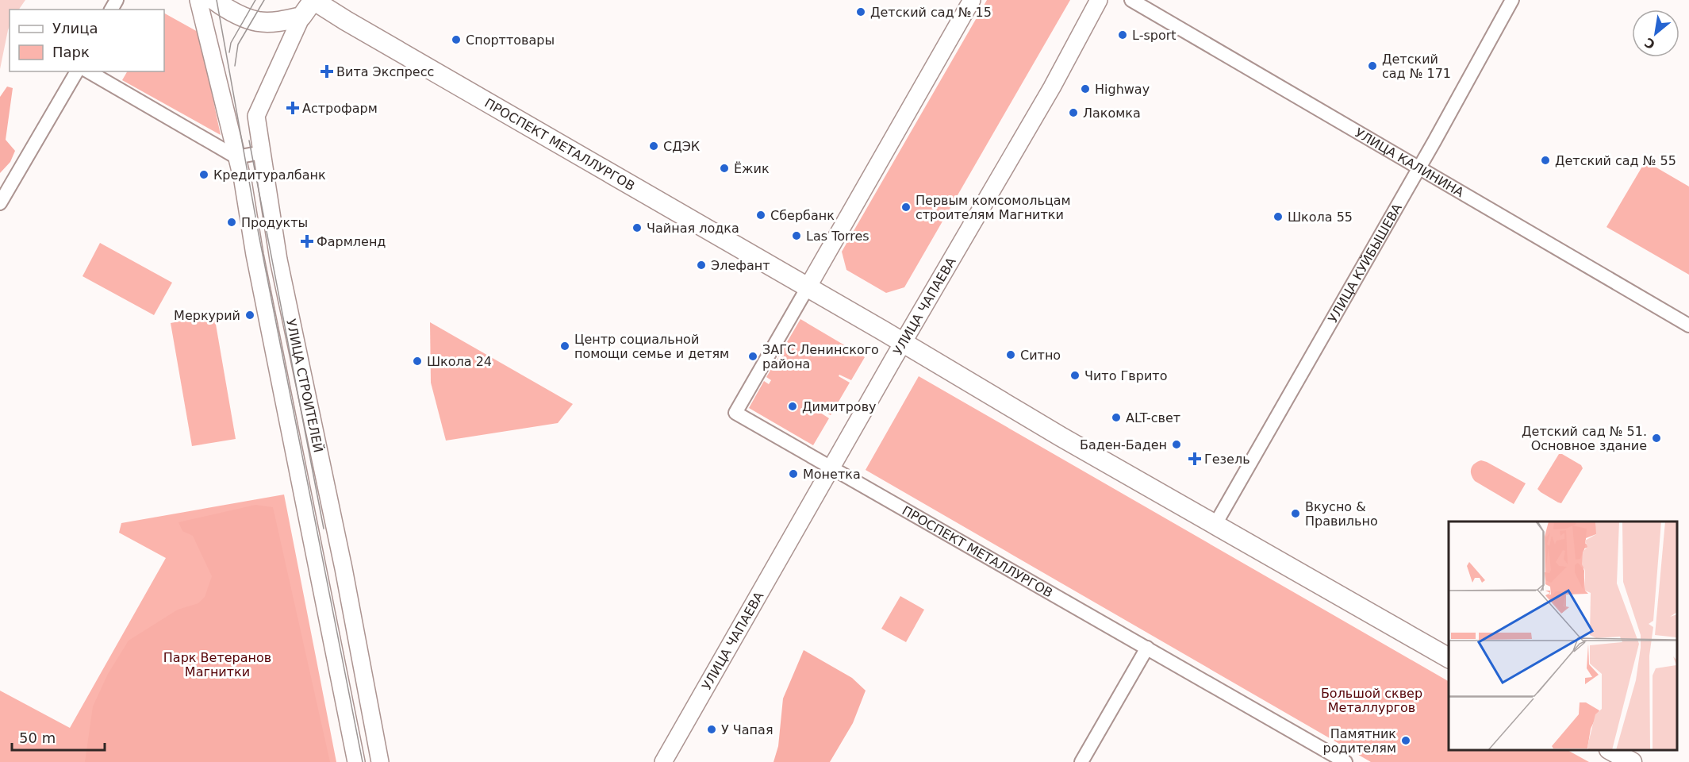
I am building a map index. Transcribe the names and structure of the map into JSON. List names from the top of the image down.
{
  "streets": {
    "main road": ["ПРОСПЕКТ МЕТАЛЛУРГОВ"],
    "street": [
      "УЛИЦА КАЛИНИНА",
      "УЛИЦА КУЙБЫШЕВА",
      "УЛИЦА ЧАПАЕВА",
      "УЛИЦА СТРОИТЕЛЕЙ"
    ]
  },
  "crossings": [
    ["ПРОСПЕКТ МЕТАЛЛУРГОВ", "УЛИЦА КУЙБЫШЕВА"],
    ["ПРОСПЕКТ МЕТАЛЛУРГОВ", "УЛИЦА ЧАПАЕВА"],
    ["ПРОСПЕКТ МЕТАЛЛУРГОВ", "УЛИЦА СТРОИТЕЛЕЙ"],
    ["УЛИЦА КАЛИНИНА", "УЛИЦА КУЙБЫШЕВА"]
  ],
  "parks": ["Парк Ветеранов Магнитки", "Большой сквер Металлургов"],
  "places": {
    "other": [
      "Детский сад № 15",
      "L-sport",
      "Спорттовары",
      "Детский сад № 171",
      "Highway",
      "Лакомка",
      "СДЭК",
      "Детский сад № 55",
      "Ёжик",
      "Кредитуралбанк",
      "Первым комсомольцам строителям Магнитки",
      "Сбербанк",
      "Школа 55",
      "Продукты",
      "Чайная лодка",
      "Las Torres",
      "Элефант",
      "Меркурий",
      "Центр социальной помощи семье и детям",
      "Ситно",
      "ЗАГС Ленинского района",
      "Школа 24",
      "Чито Гврито",
      "Димитрову",
      "ALT-свет",
      "Детский сад № 51. Основное здание",
      "Баден-Баден",
      "Монетка",
      "Вкусно & Правильно",
      "У Чапая",
      "Памятник родителям"
    ],
    "health": [
      "Вита Экспресс",
      "Астрофарм",
      "Фармленд",
      "Гезель"
    ]
  },
  "legend": ["Улица", "Парк"],
  "scale_bar": "50 m",
  "north": "bottom left"
}
